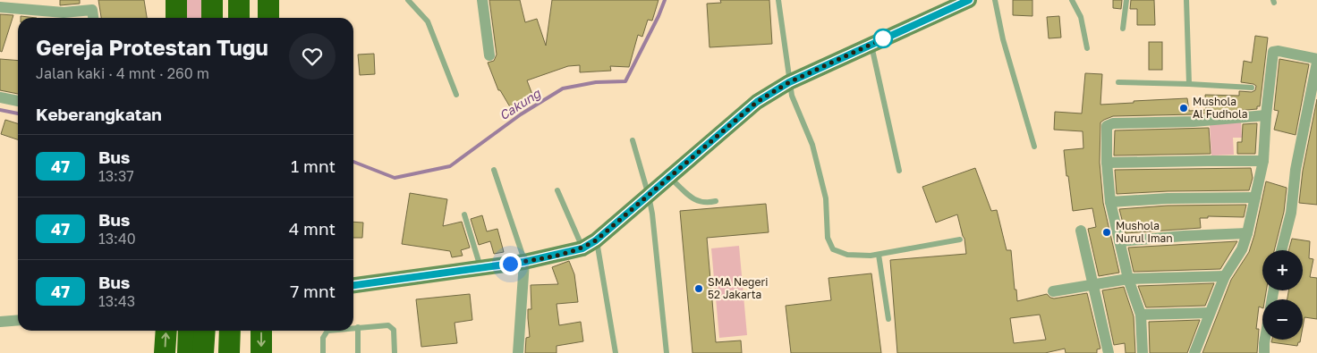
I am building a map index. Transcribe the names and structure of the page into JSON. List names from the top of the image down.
{
  "water": ["Cakung"],
  "places": ["Mushola Al Fudhola", "Mushola Nurul Iman", "SMA Negeri 52 Jakarta"],
  "lines": ["bus line 47"],
  "page": {
    "heading": [
      ["Gereja Protestan Tugu", "Jalan kaki · 4 mnt · 260 m"],
      "Keberangkatan"
    ],
    "list": [
      {
        "mark": "47",
        "name": "Bus",
        "note": "13:37",
        "value": "1 mnt"
      },
      {
        "mark": "47",
        "name": "Bus",
        "note": "13:40",
        "value": "4 mnt"
      },
      {
        "mark": "47",
        "name": "Bus",
        "note": "13:43",
        "value": "7 mnt"
      }
    ],
    "map_buttons": ["+", "−"]
  }
}
